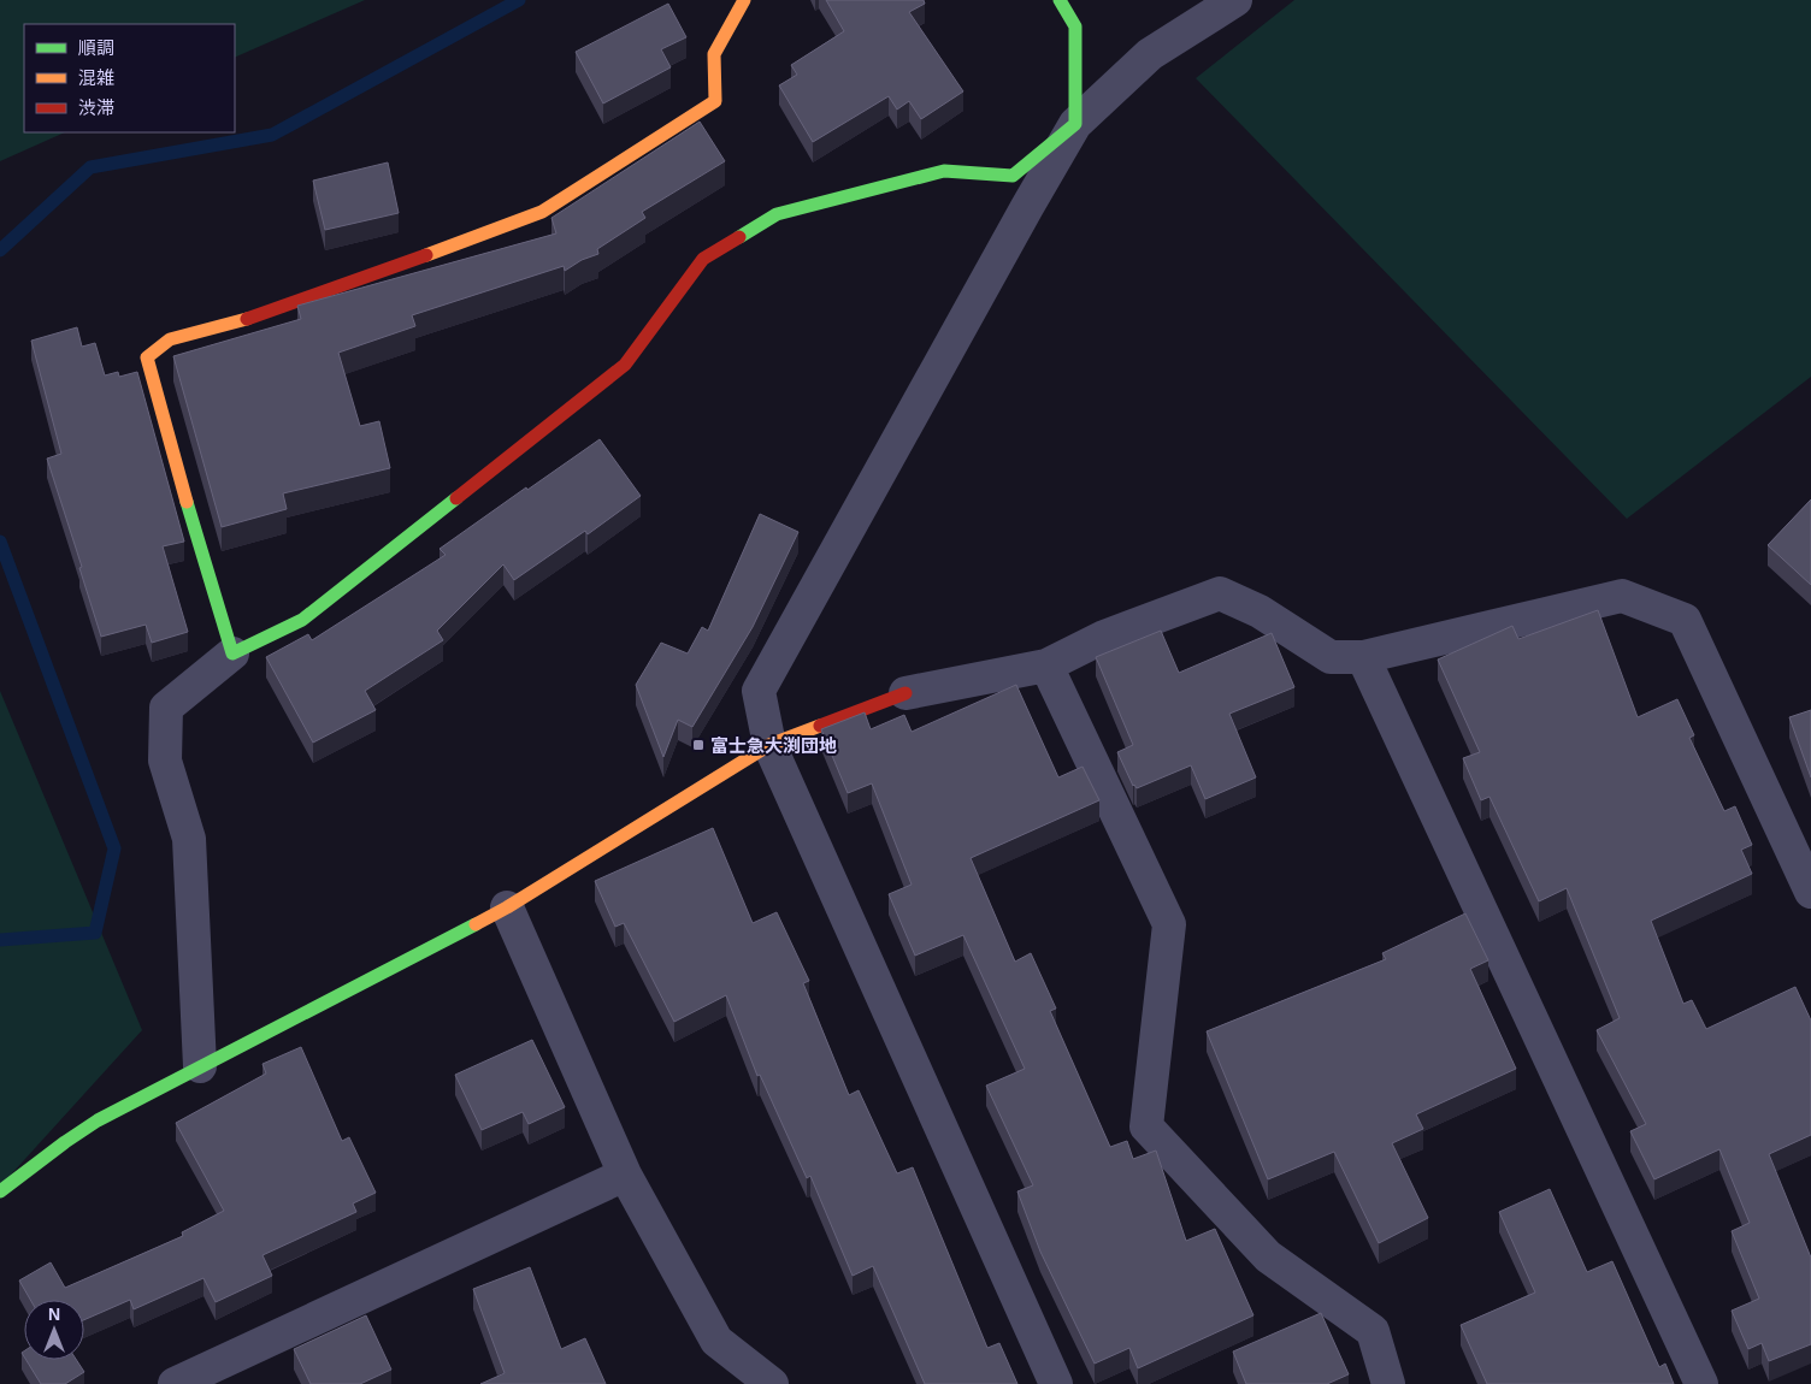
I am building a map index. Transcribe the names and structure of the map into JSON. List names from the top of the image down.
{
  "places": {
    "transit": ["富士急大渕団地"]
  },
  "legend": ["順調", "混雑", "渋滞"],
  "north": "top"
}
